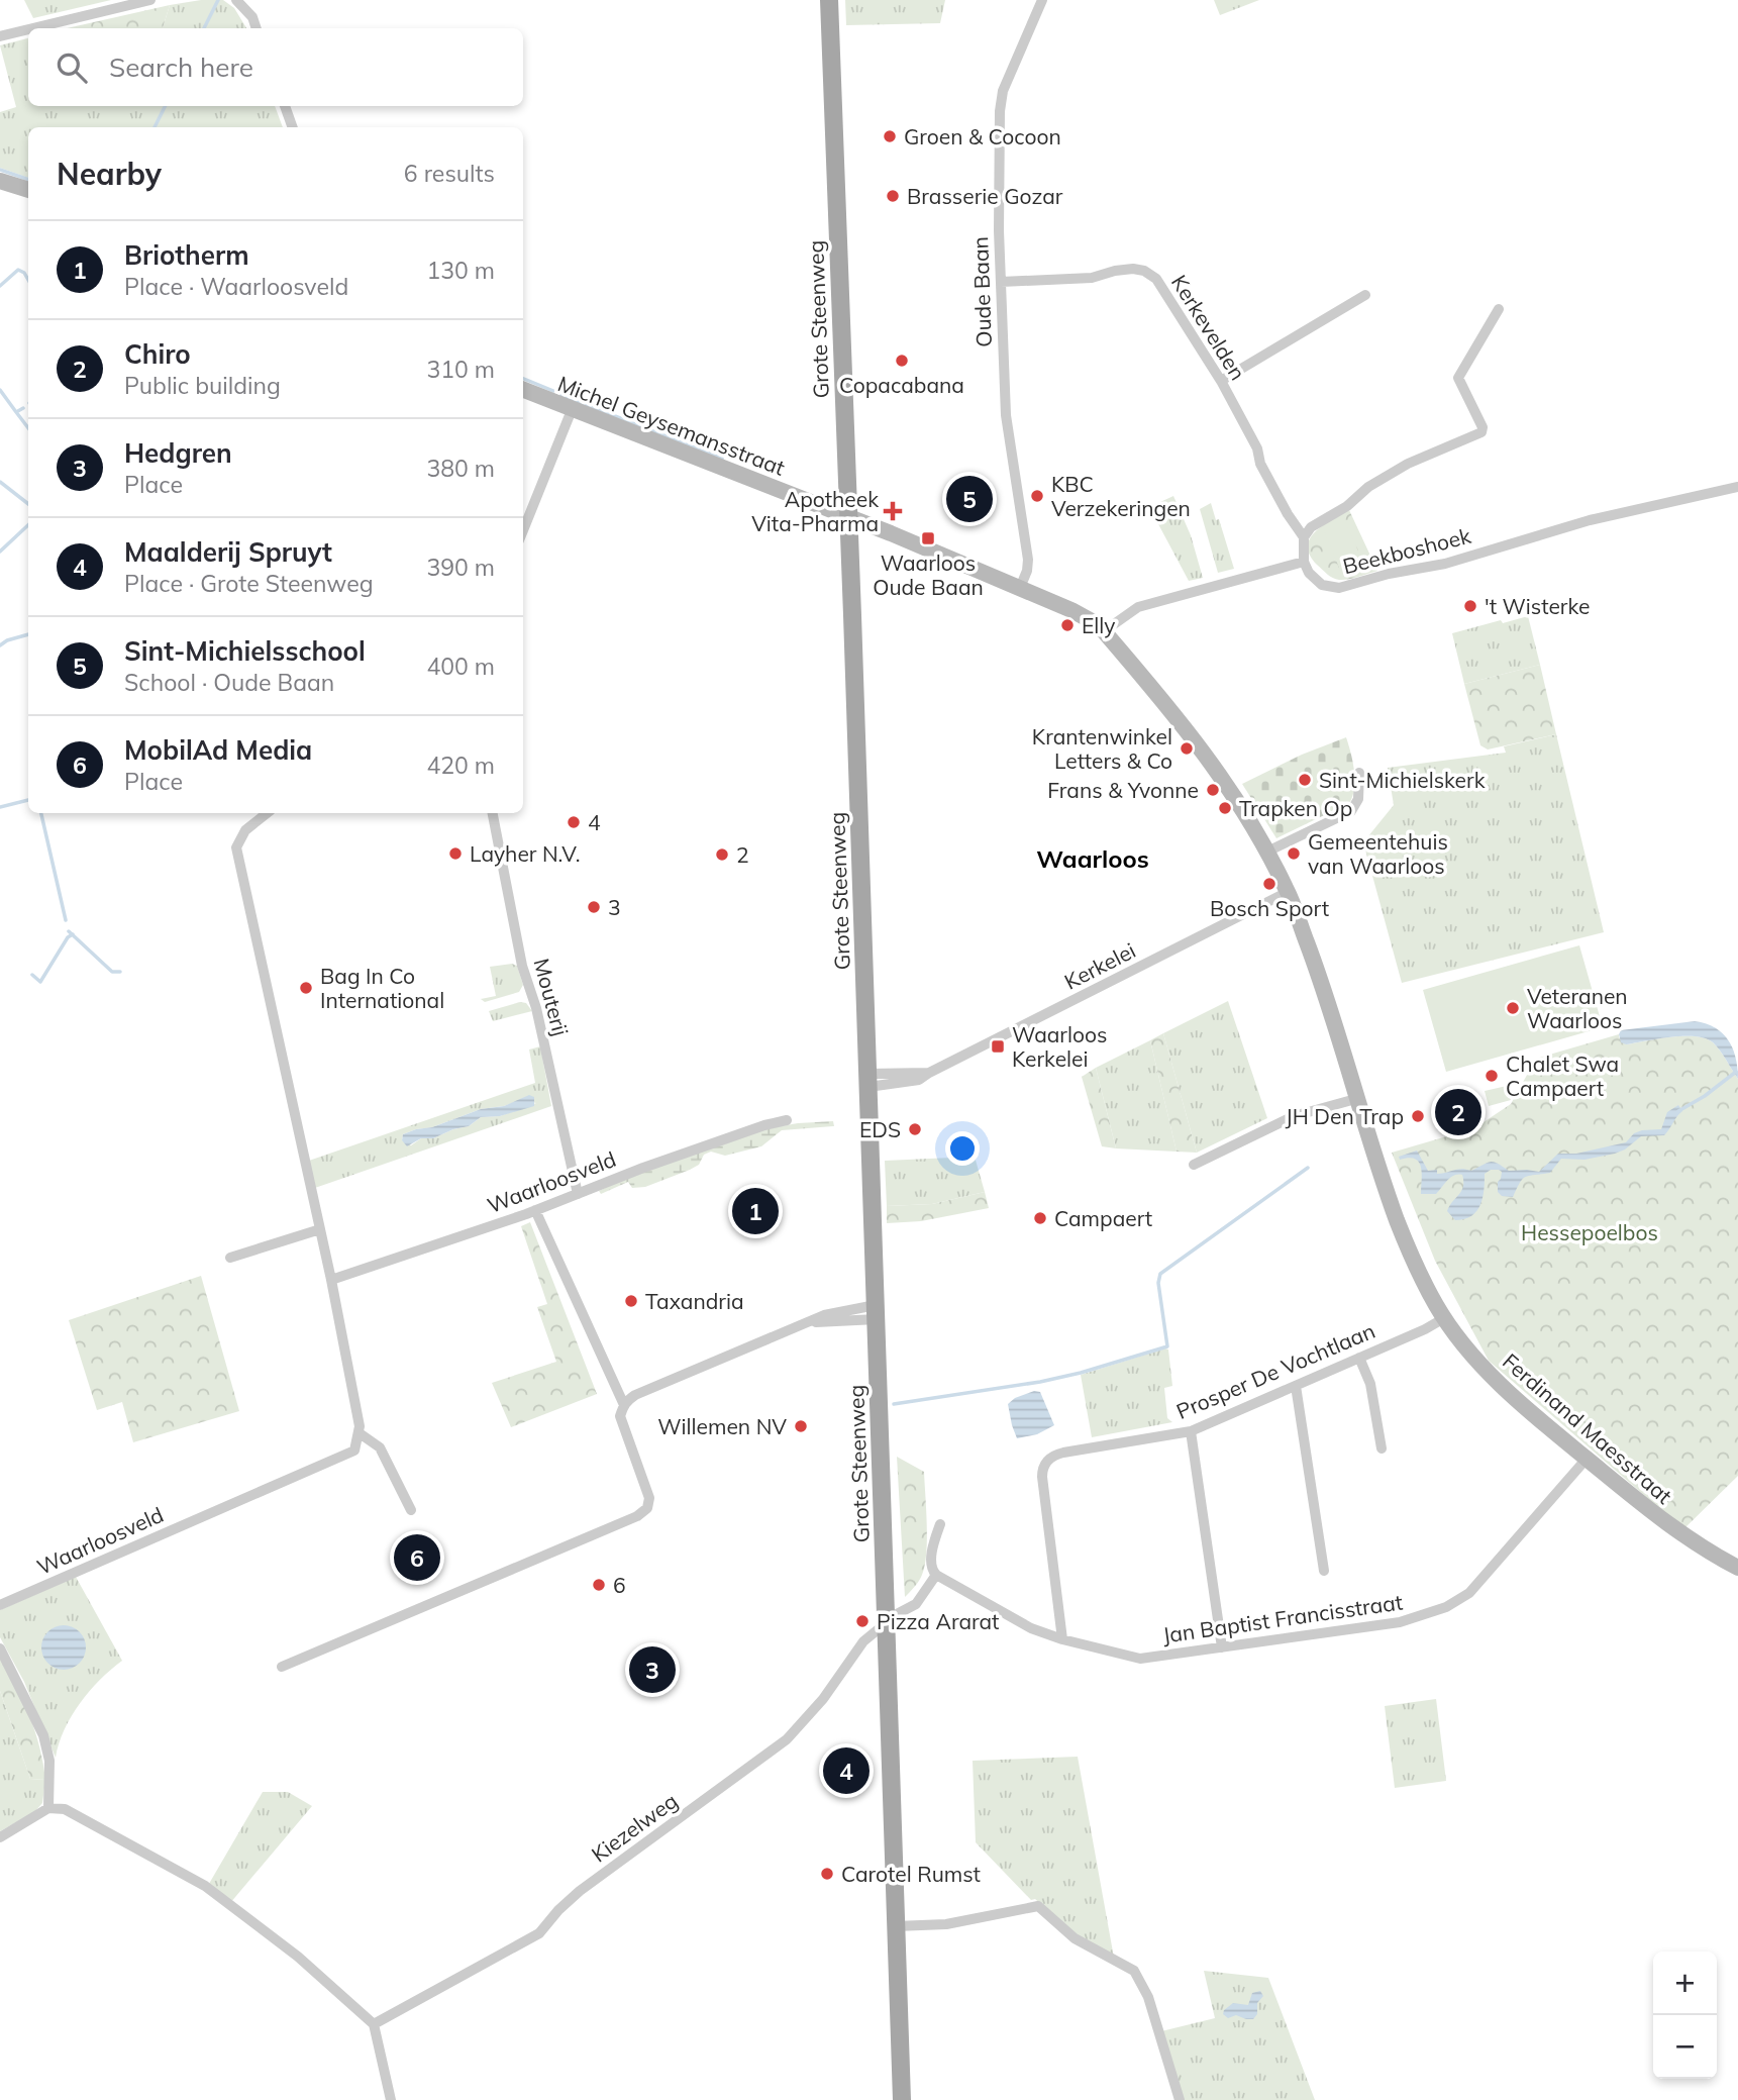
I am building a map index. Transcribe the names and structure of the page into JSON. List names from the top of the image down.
{
  "streets": {
    "main road": ["Grote Steenweg"],
    "street": [
      "Oude Baan",
      "Kerkevelden",
      "Michel Geysemansstraat",
      "Beekboshoek",
      "Kerkelei",
      "Mouterij",
      "Waarloosveld",
      "Prosper De Vochtlaan",
      "Ferdinand Maesstraat",
      "Jan Baptist Francisstraat",
      "Kiezelweg"
    ]
  },
  "crossings": [
    ["Oude Baan", "Kerkevelden"],
    ["Oude Baan", "Ferdinand Maesstraat"],
    ["Grote Steenweg", "Michel Geysemansstraat"],
    ["Grote Steenweg", "Kerkelei"],
    ["Grote Steenweg", "Ferdinand Maesstraat"],
    ["Grote Steenweg", "Kiezelweg"],
    ["Michel Geysemansstraat", "Ferdinand Maesstraat"],
    ["Kerkelei", "Ferdinand Maesstraat"],
    ["Mouterij", "Waarloosveld"],
    ["Prosper De Vochtlaan", "Ferdinand Maesstraat"],
    ["Prosper De Vochtlaan", "Jan Baptist Francisstraat"],
    ["Ferdinand Maesstraat", "Jan Baptist Francisstraat"]
  ],
  "districts": ["Waarloos"],
  "parks": ["Hessepoelbos"],
  "places": {
    "other": [
      "Groen & Cocoon",
      "Brasserie Gozar",
      "Copacabana",
      "KBC Verzekeringen",
      "'t Wisterke",
      "Elly",
      "Krantenwinkel Letters & Co",
      "Sint-Michielskerk",
      "Frans & Yvonne",
      "Trapken Op",
      "4",
      "Layher N.V.",
      "Gemeentehuis van Waarloos",
      "2",
      "Bosch Sport",
      "3",
      "Bag In Co International",
      "Veteranen Waarloos",
      "Chalet Swa Campaert",
      "JH Den Trap",
      "EDS",
      "Campaert",
      "Taxandria",
      "Willemen NV",
      "6",
      "Pizza Ararat",
      "Carotel Rumst"
    ],
    "health": ["Apotheek Vita-Pharma"],
    "transit": ["Waarloos Oude Baan", "Waarloos Kerkelei"]
  },
  "page": {
    "search": "Search here",
    "heading": ["Nearby", "6 results"],
    "list": [
      {
        "mark": "1",
        "name": "Briotherm",
        "note": "Place · Waarloosveld",
        "value": "130 m"
      },
      {
        "mark": "2",
        "name": "Chiro",
        "note": "Public building",
        "value": "310 m"
      },
      {
        "mark": "3",
        "name": "Hedgren",
        "note": "Place",
        "value": "380 m"
      },
      {
        "mark": "4",
        "name": "Maalderij Spruyt",
        "note": "Place · Grote Steenweg",
        "value": "390 m"
      },
      {
        "mark": "5",
        "name": "Sint-Michielsschool",
        "note": "School · Oude Baan",
        "value": "400 m"
      },
      {
        "mark": "6",
        "name": "MobilAd Media",
        "note": "Place",
        "value": "420 m"
      }
    ],
    "pins": [
      "5",
      "2",
      "1",
      "6",
      "3",
      "4"
    ],
    "map_buttons": ["+", "−"]
  }
}
